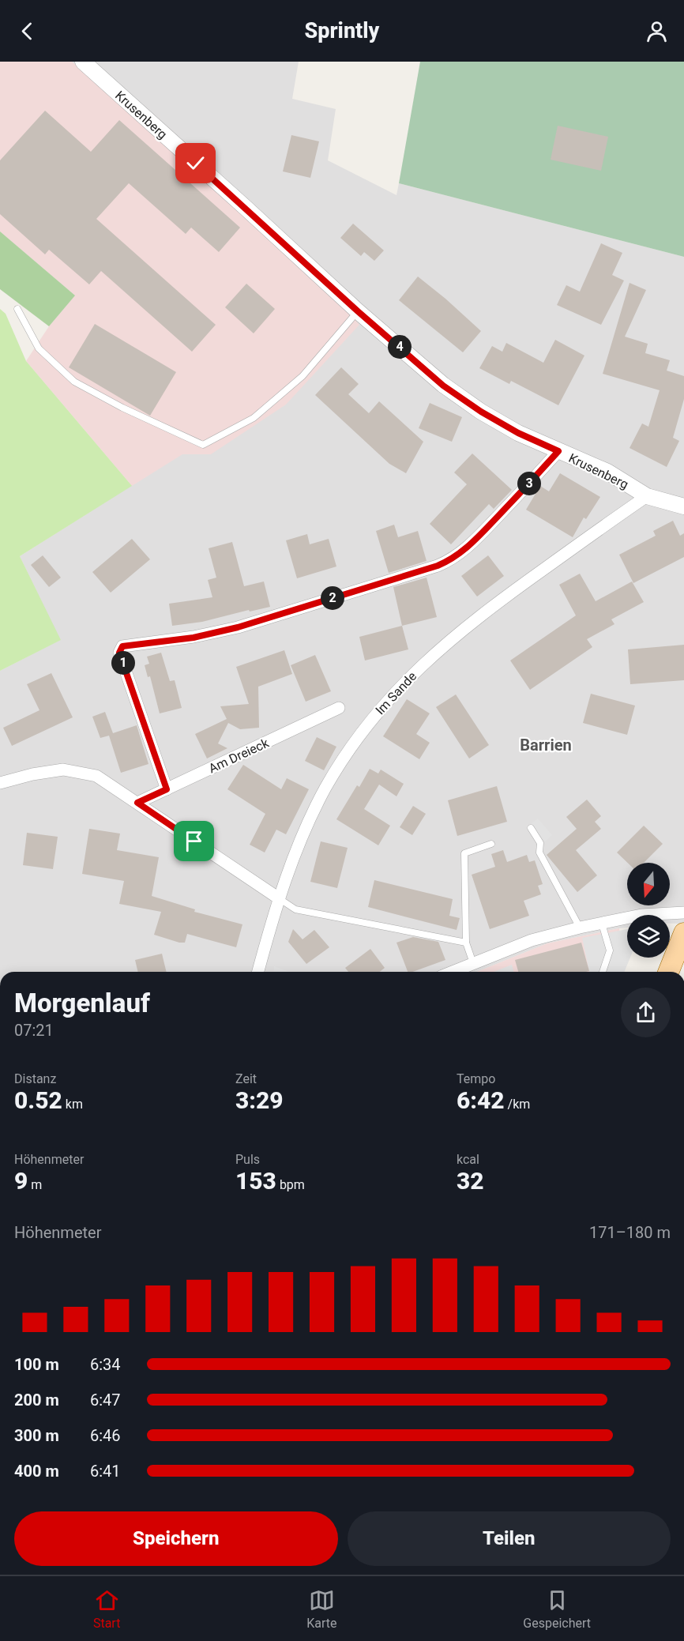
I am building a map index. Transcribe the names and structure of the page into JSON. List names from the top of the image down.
{
  "streets": {
    "street": ["Krusenberg", "Im Sande", "Am Dreieck"]
  },
  "crossings": [
    ["Krusenberg", "Im Sande"]
  ],
  "districts": ["Barrien"],
  "north": "bottom",
  "page": {
    "header": "Sprintly",
    "pins": [
      "4",
      "3",
      "2",
      "1"
    ],
    "heading": ["Morgenlauf", "07:21"],
    "stats": [
      ["Distanz", "0.52 km"],
      ["Zeit", "3:29"],
      ["Tempo", "6:42 /km"],
      ["Höhenmeter", "9 m"],
      ["Puls", "153 bpm"],
      ["kcal", "32"]
    ],
    "chart": ["Höhenmeter", "171–180 m"],
    "list": [
      {
        "name": "100 m",
        "note": "6:34"
      },
      {
        "name": "200 m",
        "note": "6:47"
      },
      {
        "name": "300 m",
        "note": "6:46"
      },
      {
        "name": "400 m",
        "note": "6:41"
      }
    ],
    "buttons": ["Speichern", "Teilen"],
    "tabs": ["Start", "Karte", "Gespeichert"]
  }
}
